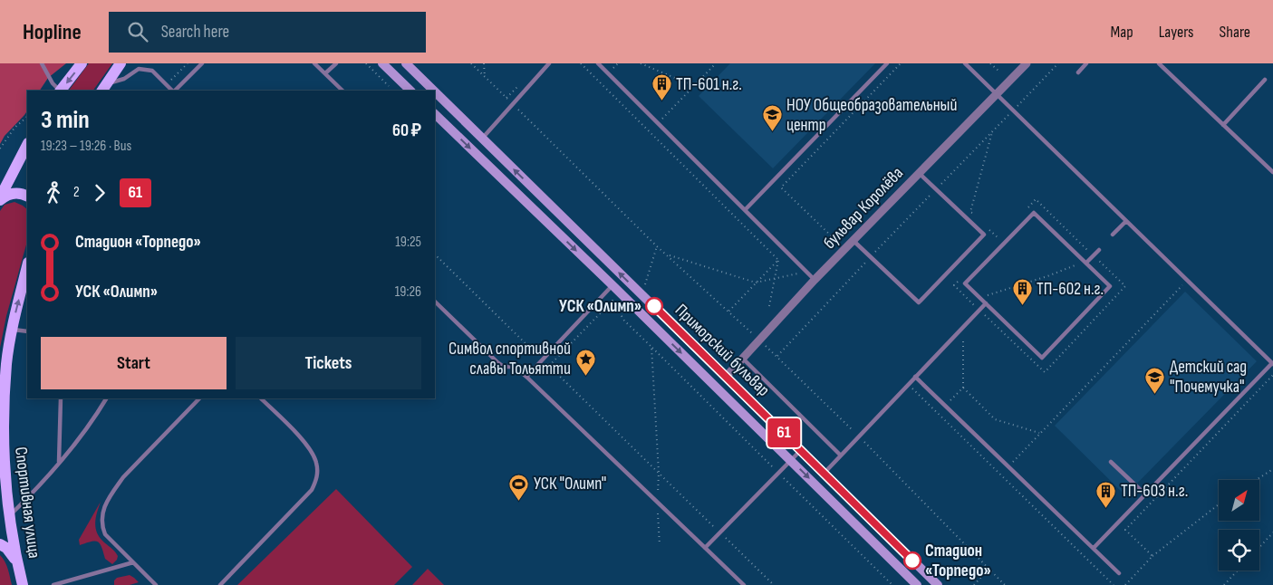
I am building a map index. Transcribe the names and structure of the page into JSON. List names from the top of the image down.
{
  "streets": {
    "main road": ["Приморский бульвар", "Спортивная улица"],
    "street": ["бульвар Королёва"]
  },
  "crossings": [
    ["бульвар Королёва", "Приморский бульвар"]
  ],
  "places": {
    "building": ["ТП-601 н.г.", "ТП-602 н.г.", "ТП-603 н.г."],
    "school or university": ["НОУ Общеобразовательный центр", "Детский сад \"Почемучка\""],
    "other": ["УСК «Олимп»", "Стадион «Торпедо»"],
    "place": ["Символ спортивной славы Тольятти"],
    "sports": ["УСК \"Олимп\""]
  },
  "lines": ["bus line 61"],
  "north": "top right",
  "page": {
    "header": "Hopline",
    "search": "Search here",
    "nav": ["Map", "Layers", "Share"],
    "on_map": "61",
    "heading": ["3 min", "19:23 – 19:26 · Bus", "60 ₽"],
    "legs": ["2", "61"],
    "list": [
      {
        "name": "Стадион «Торпедо»",
        "value": "19:25"
      },
      {
        "name": "УСК «Олимп»",
        "value": "19:26"
      }
    ],
    "buttons": ["Start", "Tickets"]
  }
}
